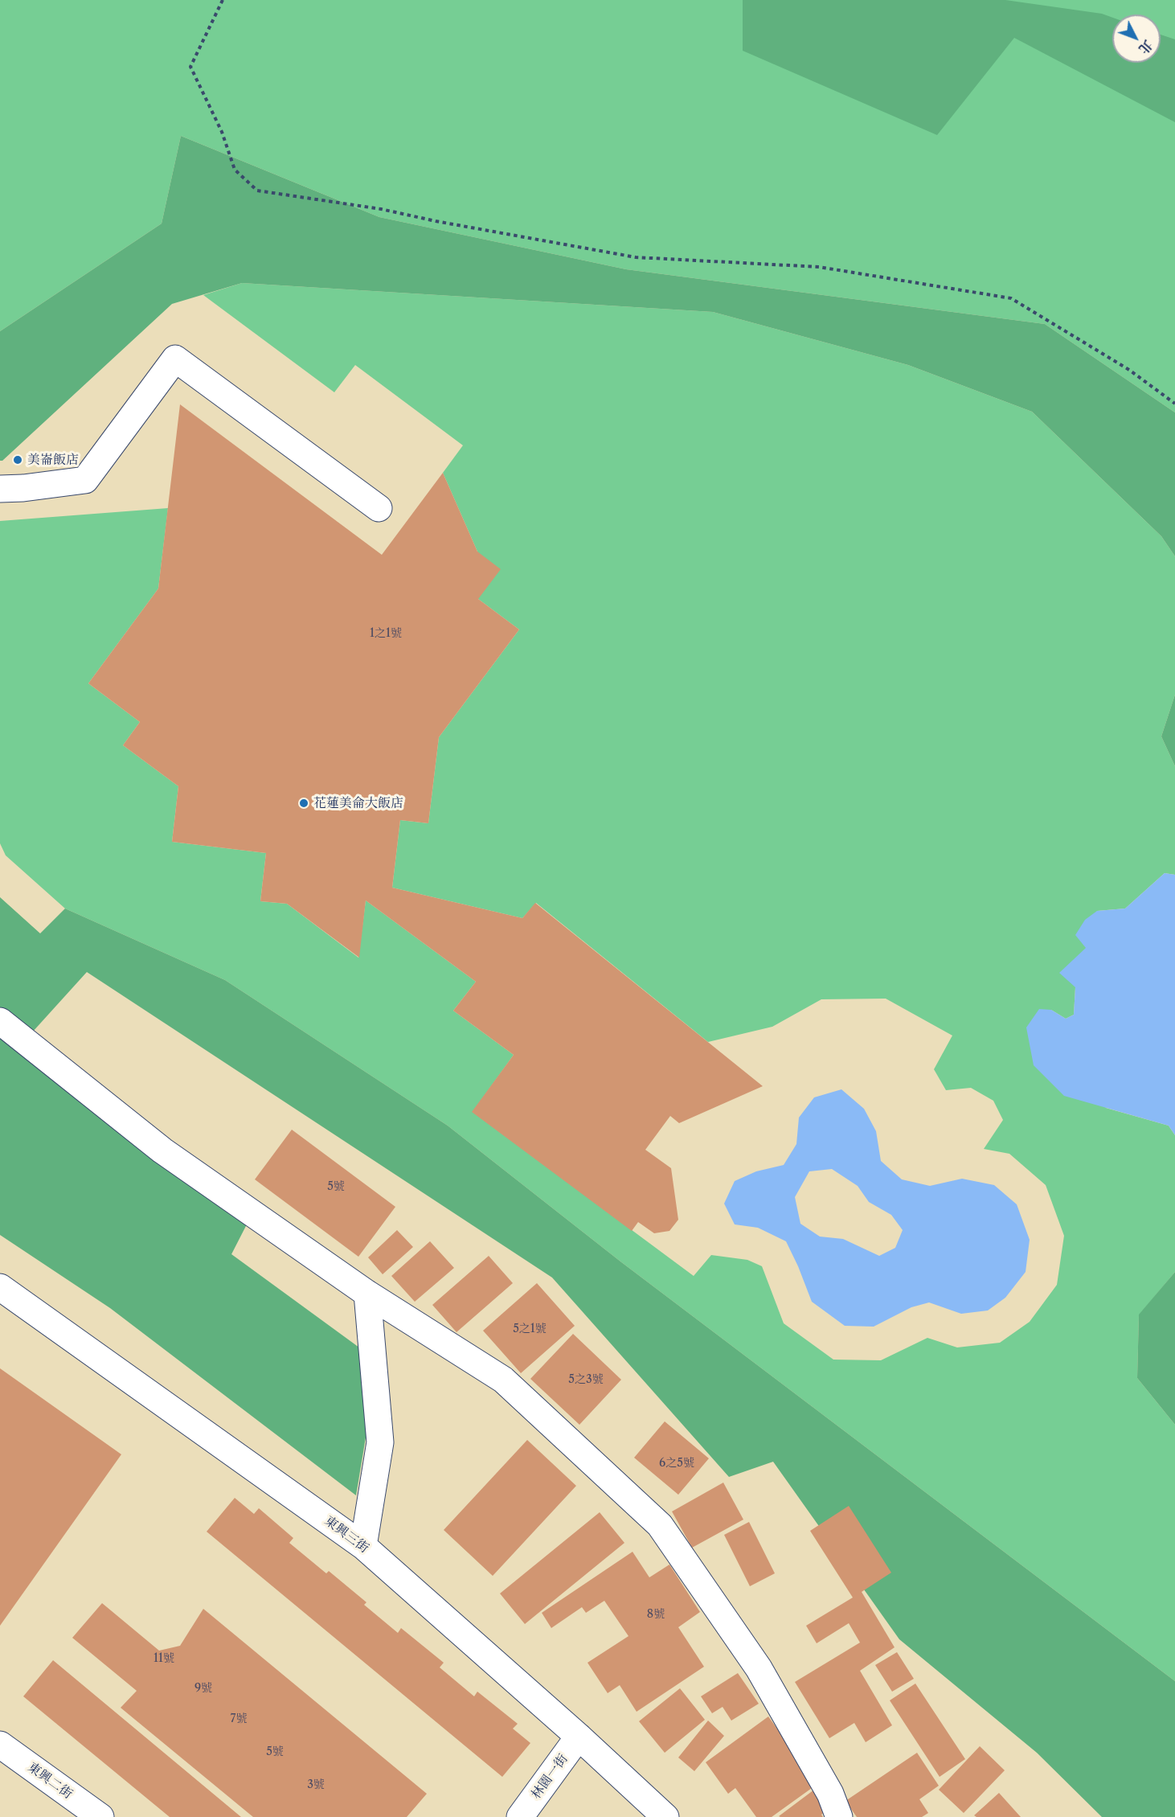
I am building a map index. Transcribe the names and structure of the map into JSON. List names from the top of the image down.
{
  "streets": {
    "street": ["東興三街", "林園一街", "東興二街"]
  },
  "crossings": [
    ["東興三街", "林園一街"]
  ],
  "places": ["美崙飯店", "花蓮美侖大飯店"],
  "house_numbers": [
    "1之1號",
    "5號",
    "5之1號",
    "5之3號",
    "6之5號",
    "8號",
    "11號",
    "9號",
    "7號",
    "5號",
    "3號"
  ],
  "north": "bottom right"
}
